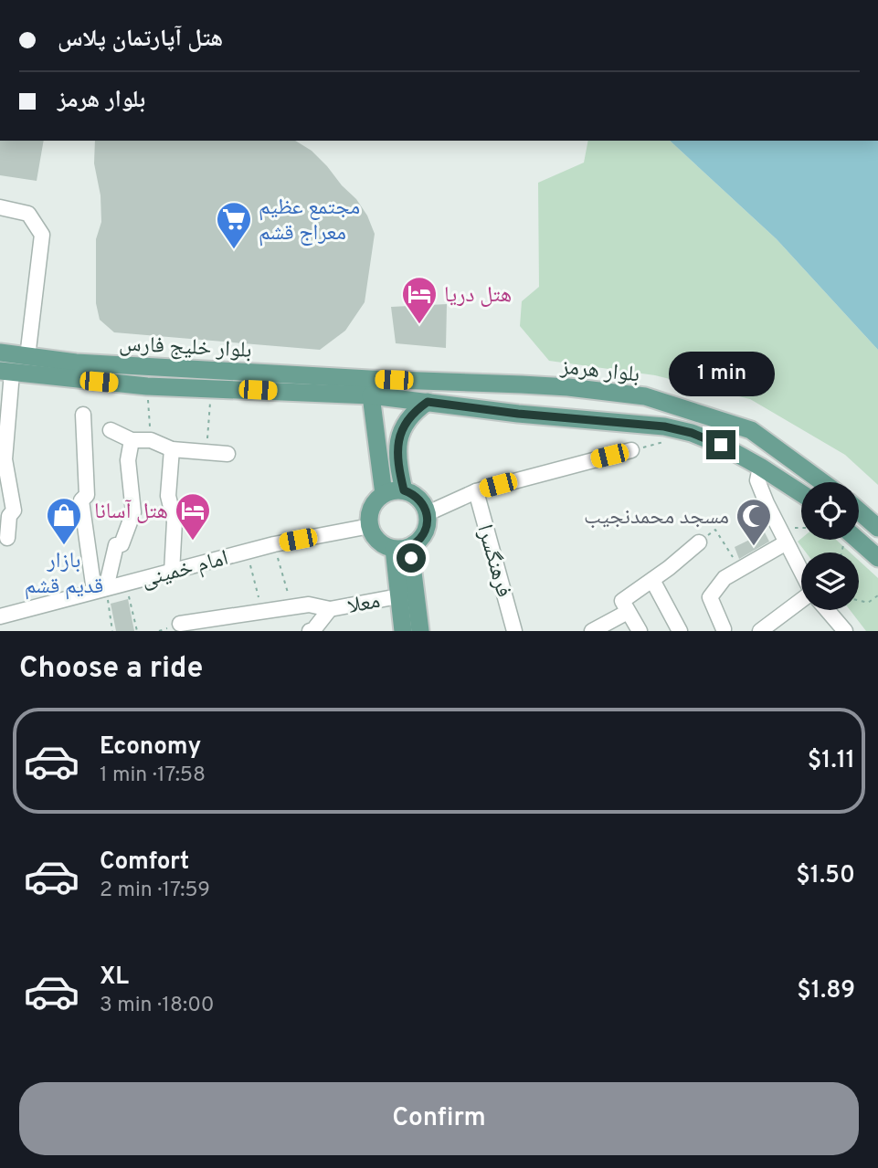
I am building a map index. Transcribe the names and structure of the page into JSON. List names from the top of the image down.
{
  "streets": {
    "main road": ["بلوار خلیج فارس", "بلوار هرمز"],
    "street": ["فرهنگسرا", "امام خمینی", "معلا"]
  },
  "crossings": [
    ["بلوار خلیج فارس", "بلوار هرمز"]
  ],
  "places": {
    "supermarket": ["مجتمع عظیم معراج قشم"],
    "hotel": ["هتل دریا", "هتل آسانا"],
    "shop": ["بازار قدیم قشم"],
    "mosque": ["مسجد محمدنجیب"]
  },
  "page": {
    "banner": ["هتل آپارتمان پلاس", "بلوار هرمز"],
    "bubble": "1 min",
    "heading": "Choose a ride",
    "list": [
      {
        "name": "Economy",
        "note": "1 min · 17:58",
        "value": "$1.11"
      },
      {
        "name": "Comfort",
        "note": "2 min · 17:59",
        "value": "$1.50"
      },
      {
        "name": "XL",
        "note": "3 min · 18:00",
        "value": "$1.89"
      }
    ],
    "buttons": "Confirm"
  }
}
